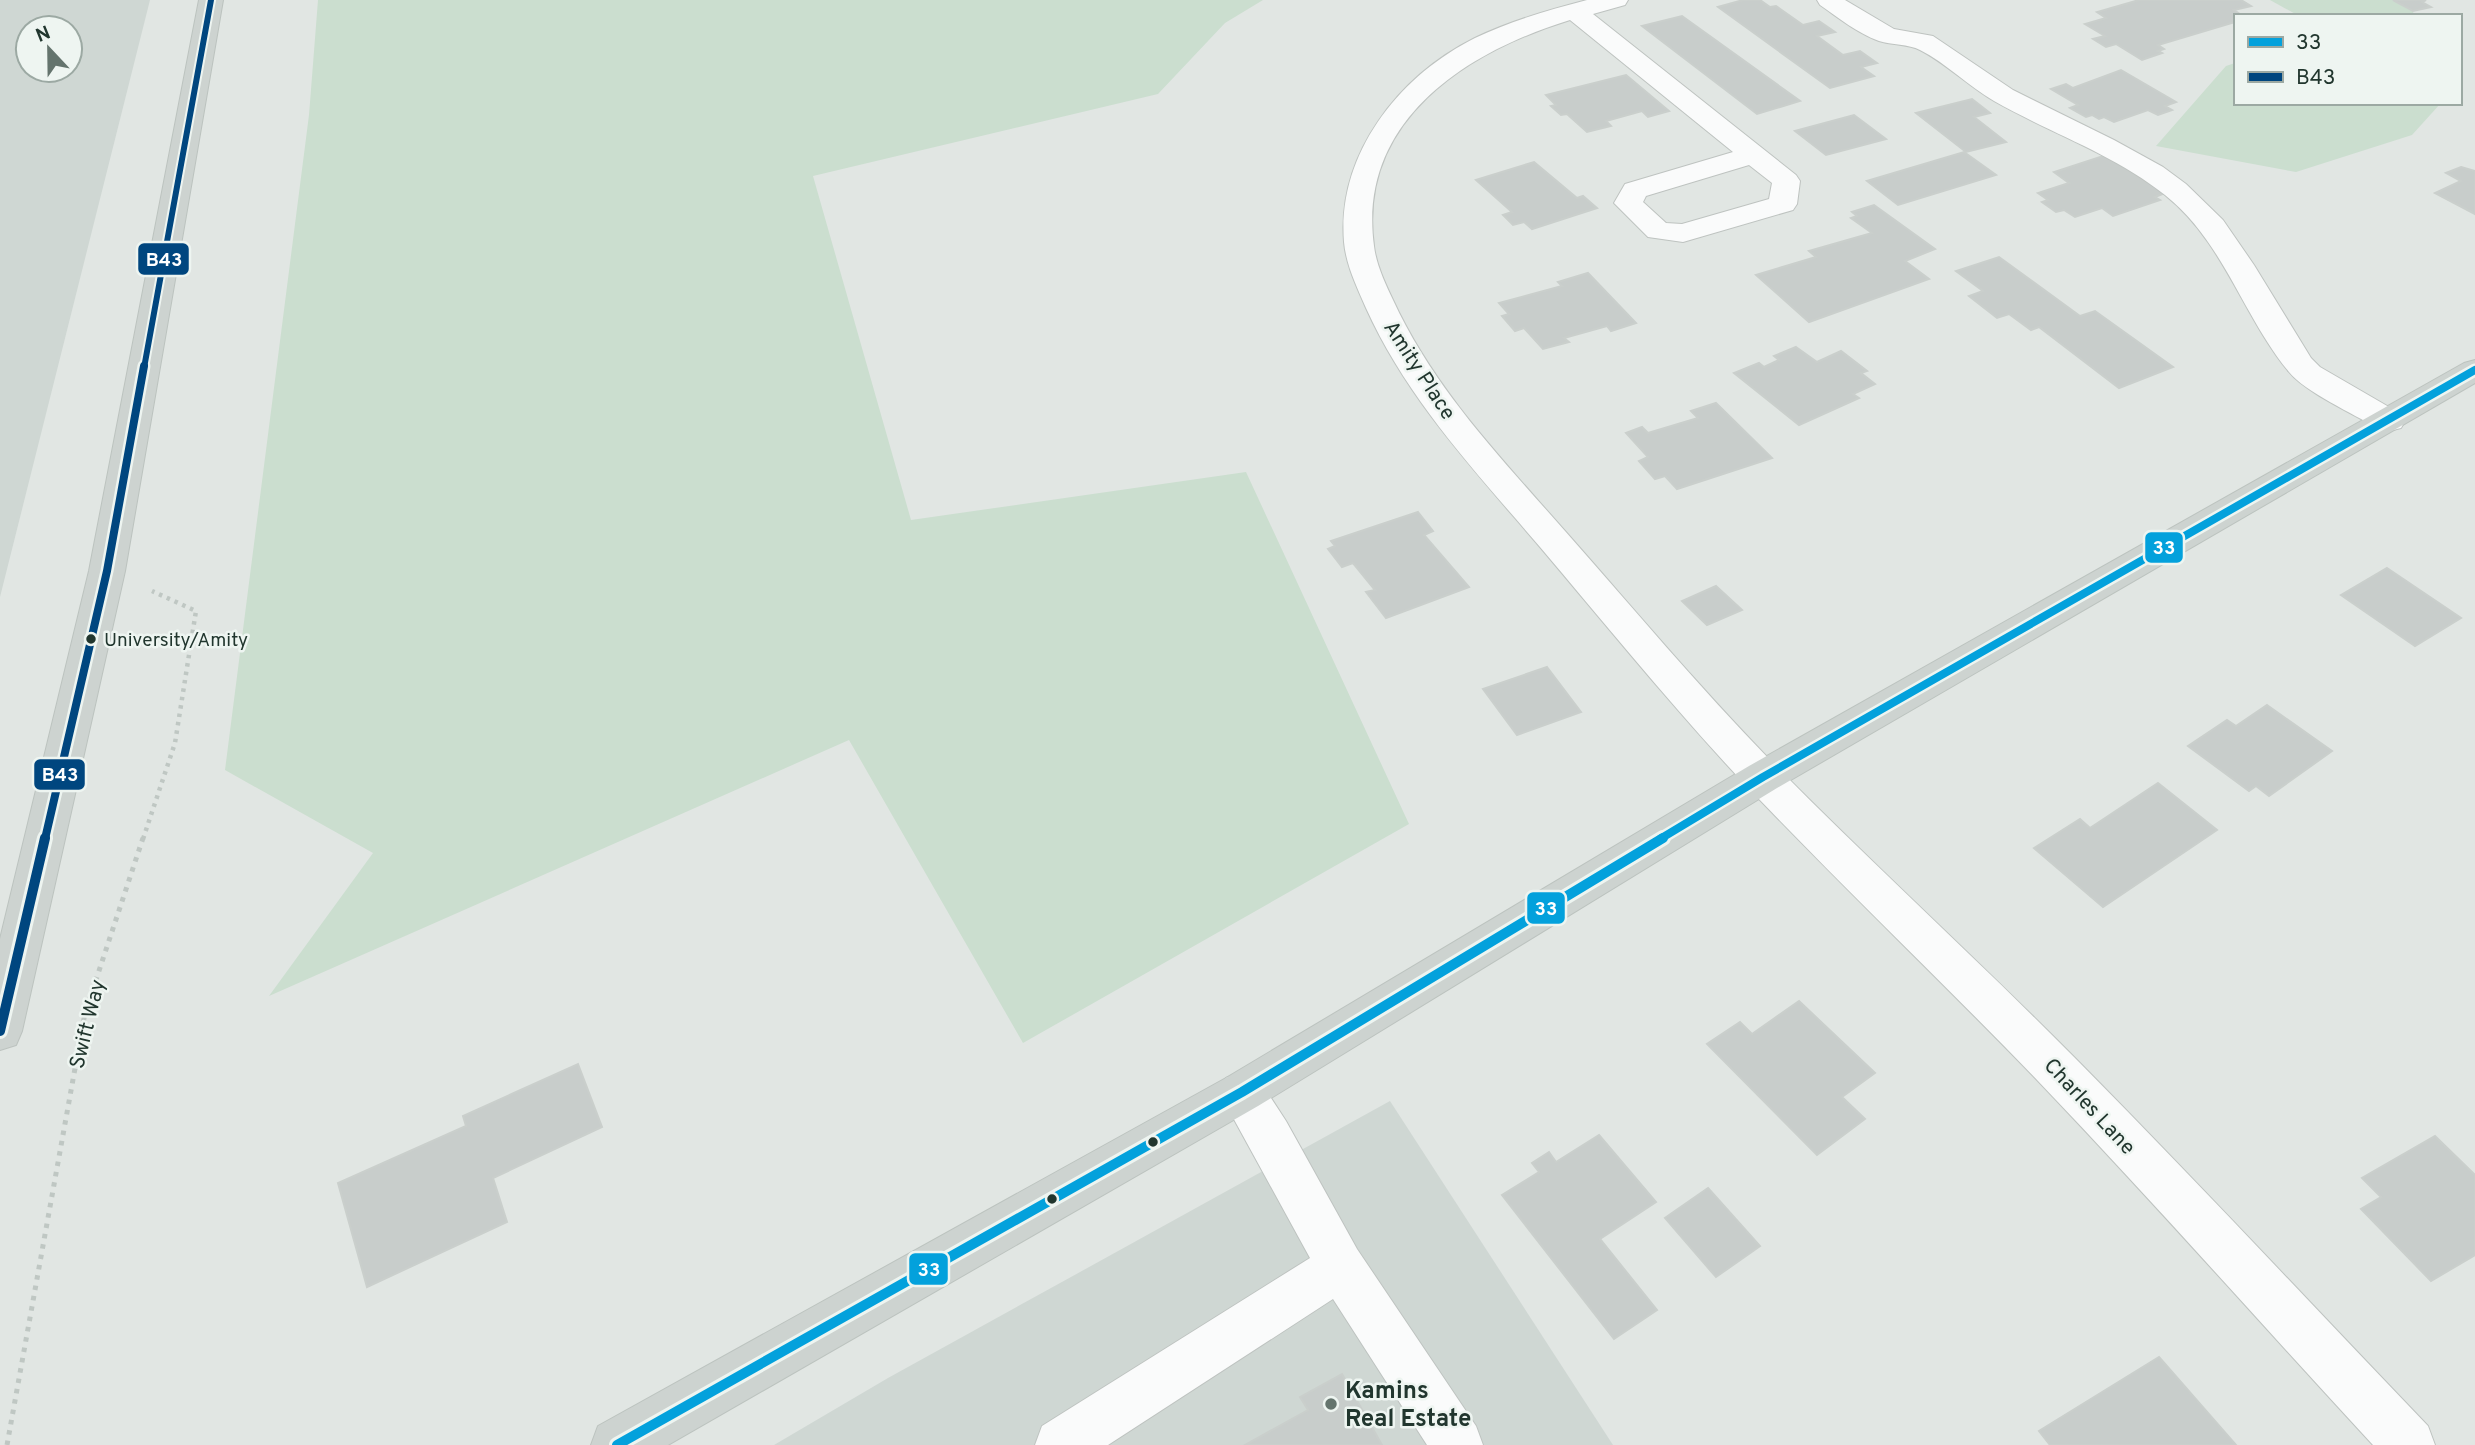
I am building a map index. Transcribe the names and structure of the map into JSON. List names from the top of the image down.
{
  "streets": {
    "street": ["Amity Place", "Charles Lane"],
    "path": ["Swift Way"]
  },
  "crossings": [
    ["Amity Place", "Charles Lane"]
  ],
  "places": ["University/Amity", "Kamins Real Estate"],
  "lines": ["transit line B43", "transit line 33"],
  "legend": ["33", "B43"],
  "north": "top"
}
